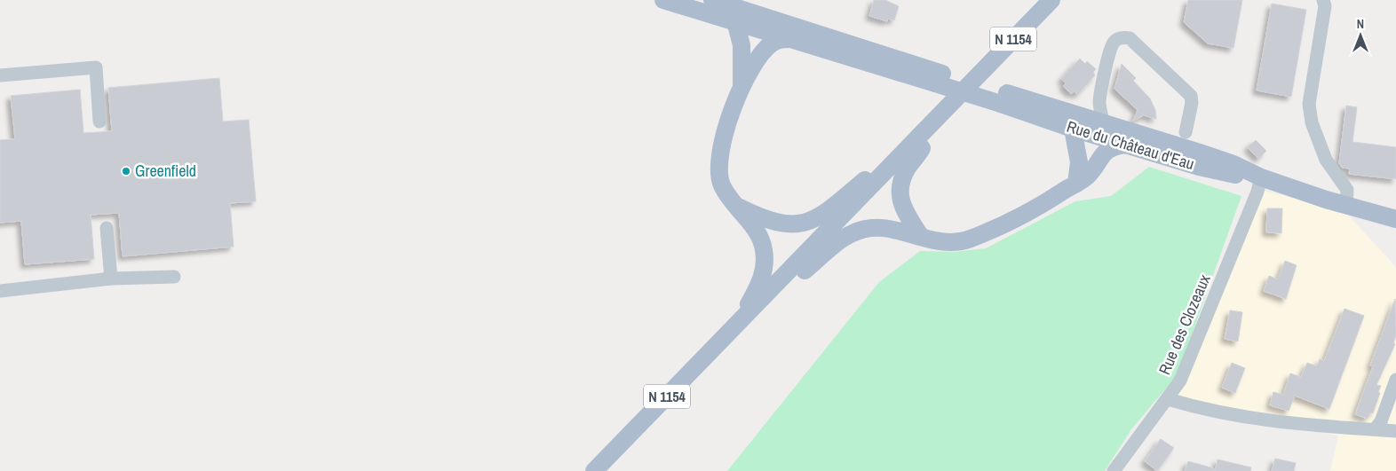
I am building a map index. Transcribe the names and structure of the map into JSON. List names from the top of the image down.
{
  "streets": {
    "main road": ["N 1154", "Rue du Château d'Eau"],
    "street": ["Rue des Clozeaux"]
  },
  "crossings": [
    ["Rue du Château d'Eau", "Rue des Clozeaux"]
  ],
  "places": ["Greenfield"],
  "north": "top"
}
